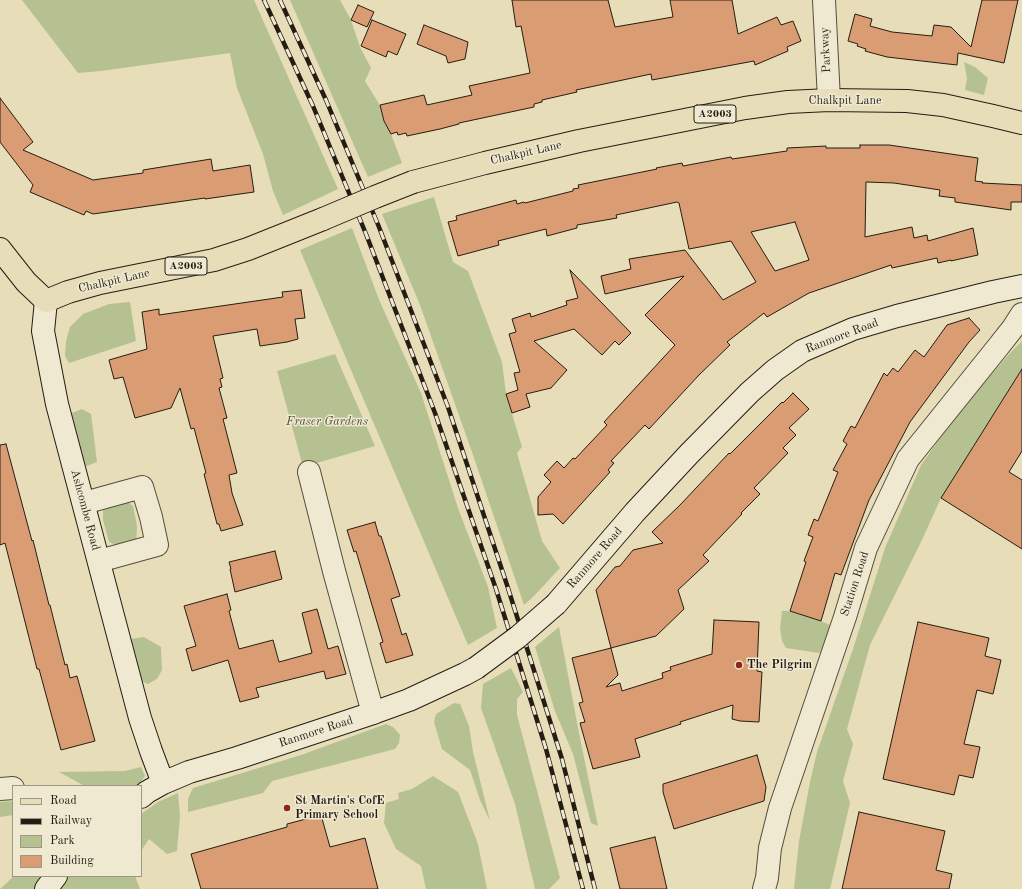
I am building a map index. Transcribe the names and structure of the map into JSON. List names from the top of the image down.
{
  "streets": {
    "main road": ["Chalkpit Lane", "A2003"],
    "street": [
      "Parkway",
      "Ranmore Road",
      "Ashcombe Road",
      "Station Road"
    ]
  },
  "crossings": [
    ["Parkway", "Chalkpit Lane"],
    ["Chalkpit Lane", "Ashcombe Road"],
    ["Ranmore Road", "Ashcombe Road"]
  ],
  "parks": ["Fraser Gardens"],
  "places": ["The Pilgrim", "St Martin's CofE Primary School"],
  "legend": [
    "Road",
    "Railway",
    "Park",
    "Building"
  ]
}
